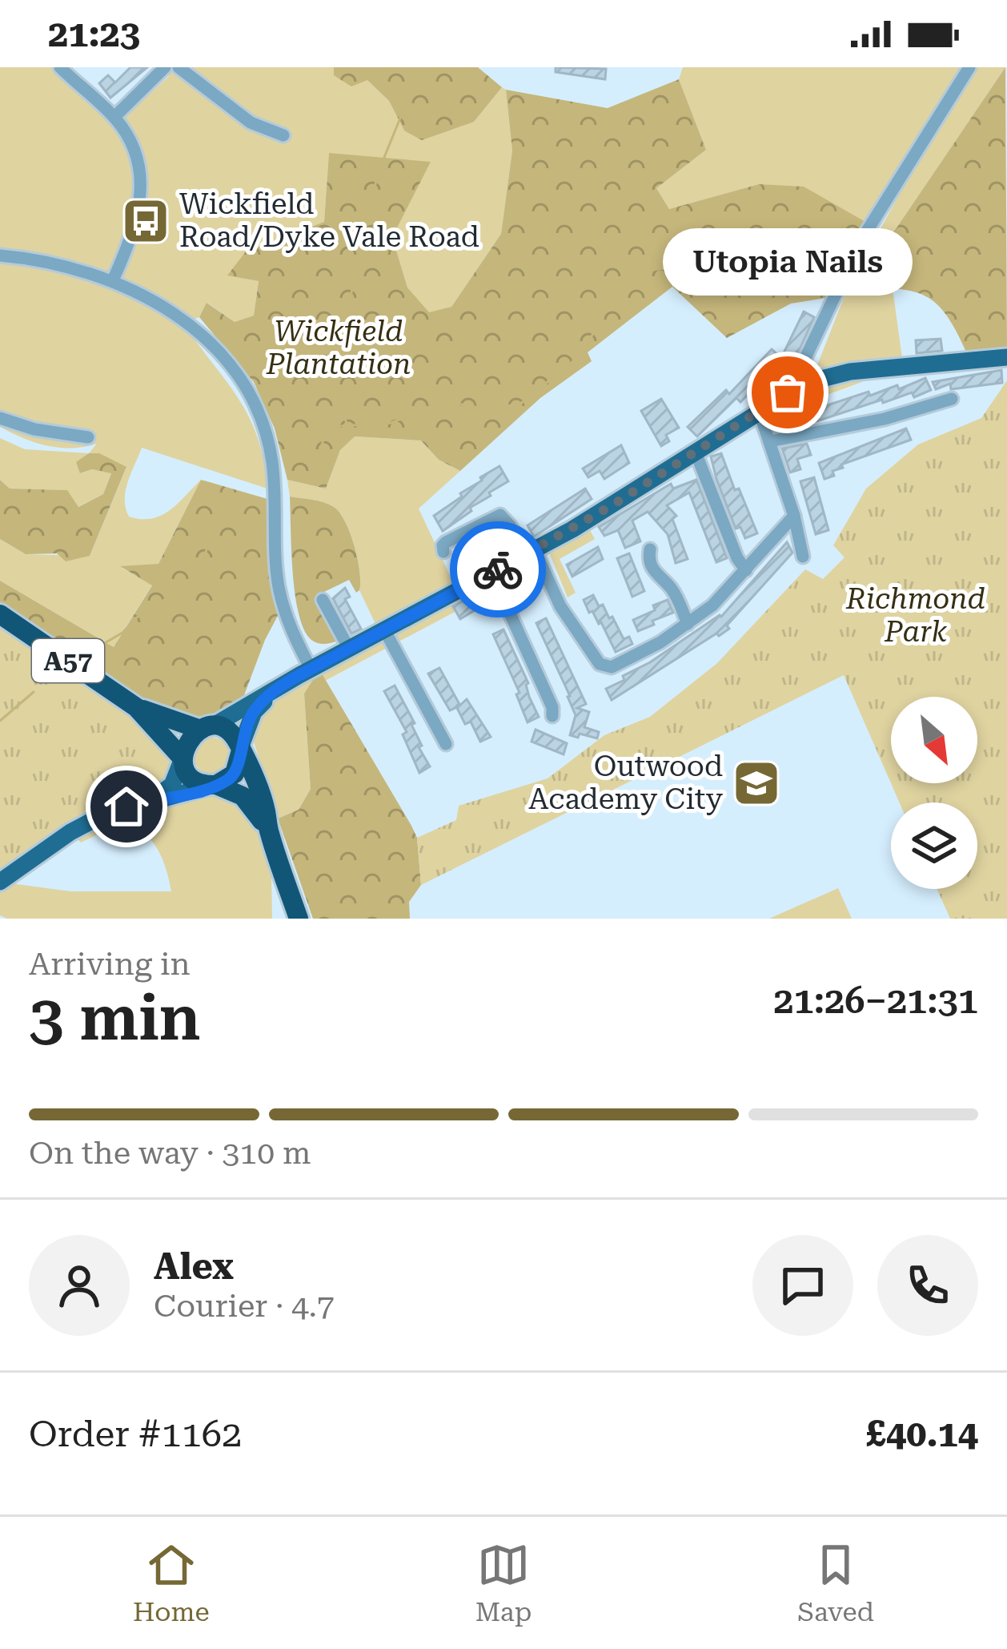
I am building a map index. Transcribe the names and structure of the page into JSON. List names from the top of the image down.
{
  "streets": {
    "highway": ["A57"]
  },
  "parks": ["Wickfield Plantation", "Richmond Park"],
  "places": {
    "bus stop": ["Wickfield Road/Dyke Vale Road"],
    "other": ["Utopia Nails"],
    "school or university": ["Outwood Academy City"]
  },
  "north": "bottom right",
  "page": {
    "status": "21:23",
    "bubble": "Utopia Nails",
    "heading": ["3 min", "Arriving in", "21:26–21:31"],
    "panel": [
      "Alex",
      "Courier · 4.7",
      "Order #1162",
      "£40.14"
    ],
    "bar": "On the way · 310 m",
    "tabs": ["Home", "Map", "Saved"]
  }
}
